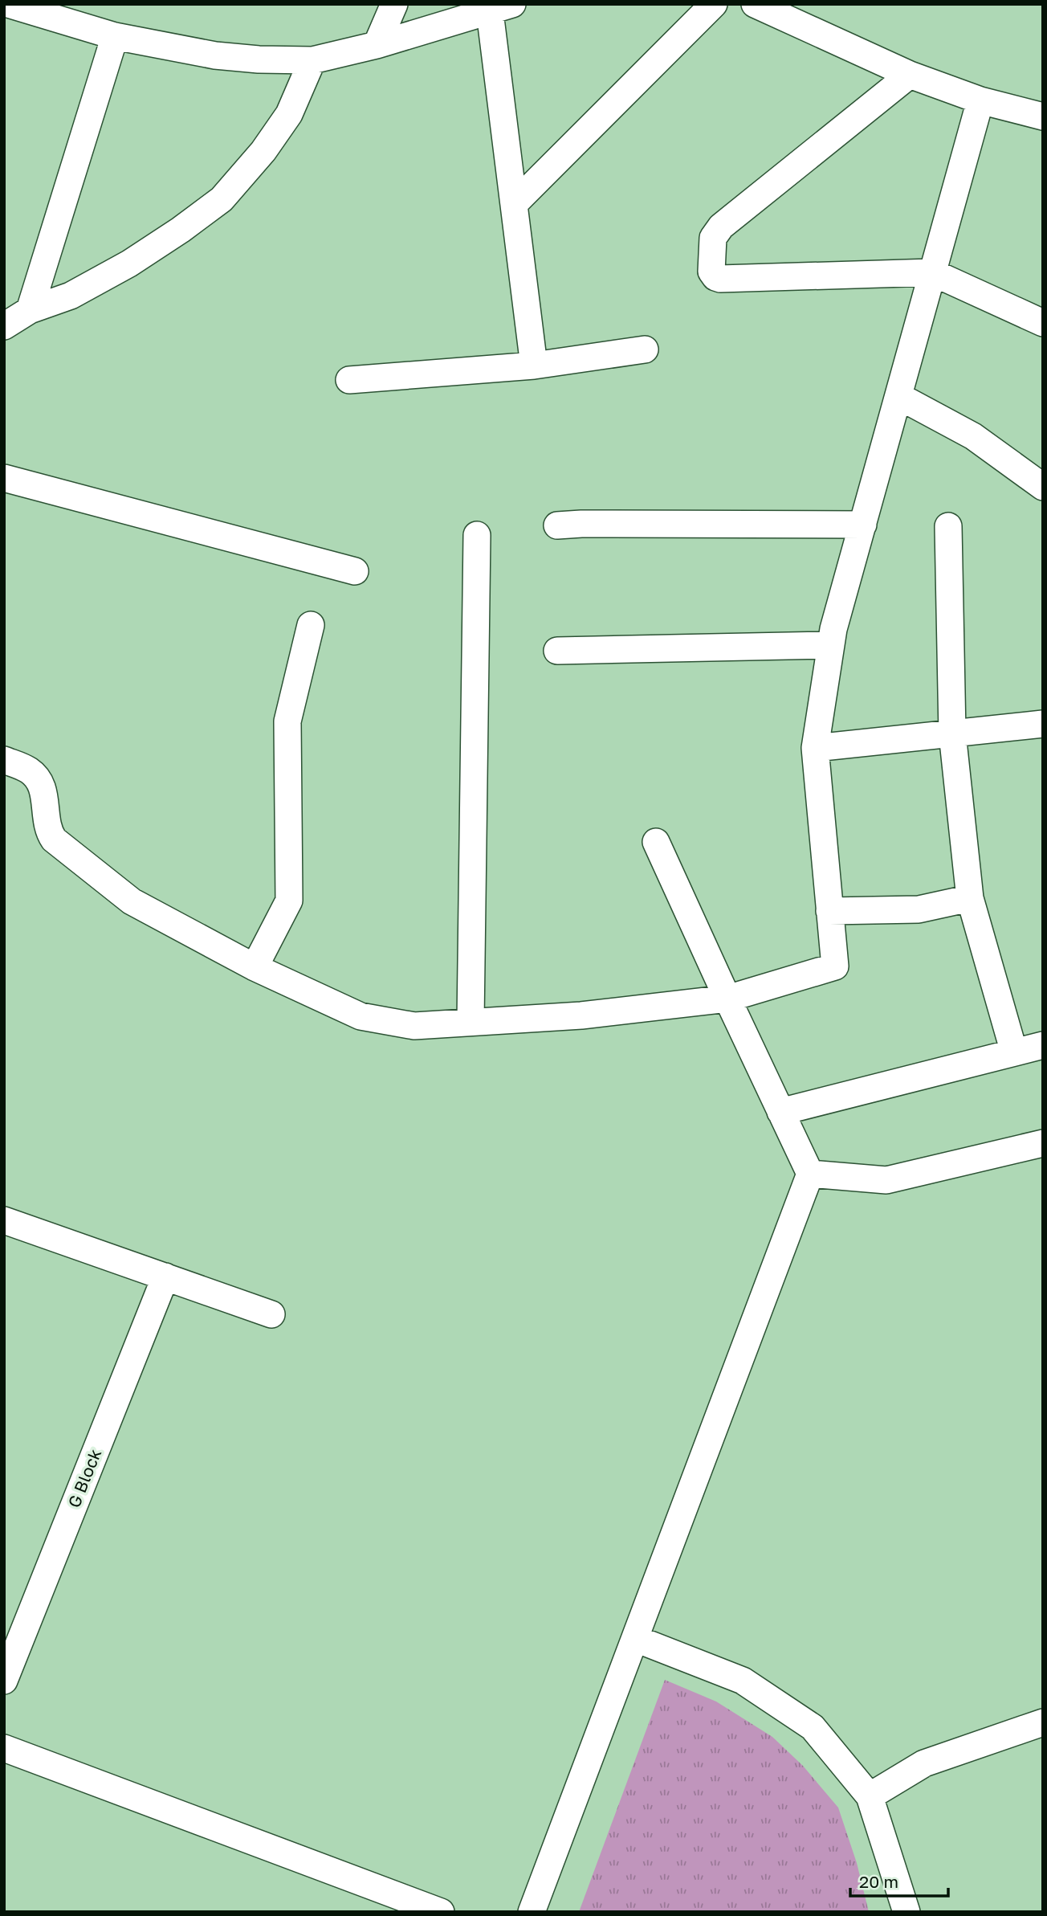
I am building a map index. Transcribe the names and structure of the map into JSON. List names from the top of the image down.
{
  "streets": {
    "street": ["G Block"]
  },
  "scale_bar": "20 m"
}
